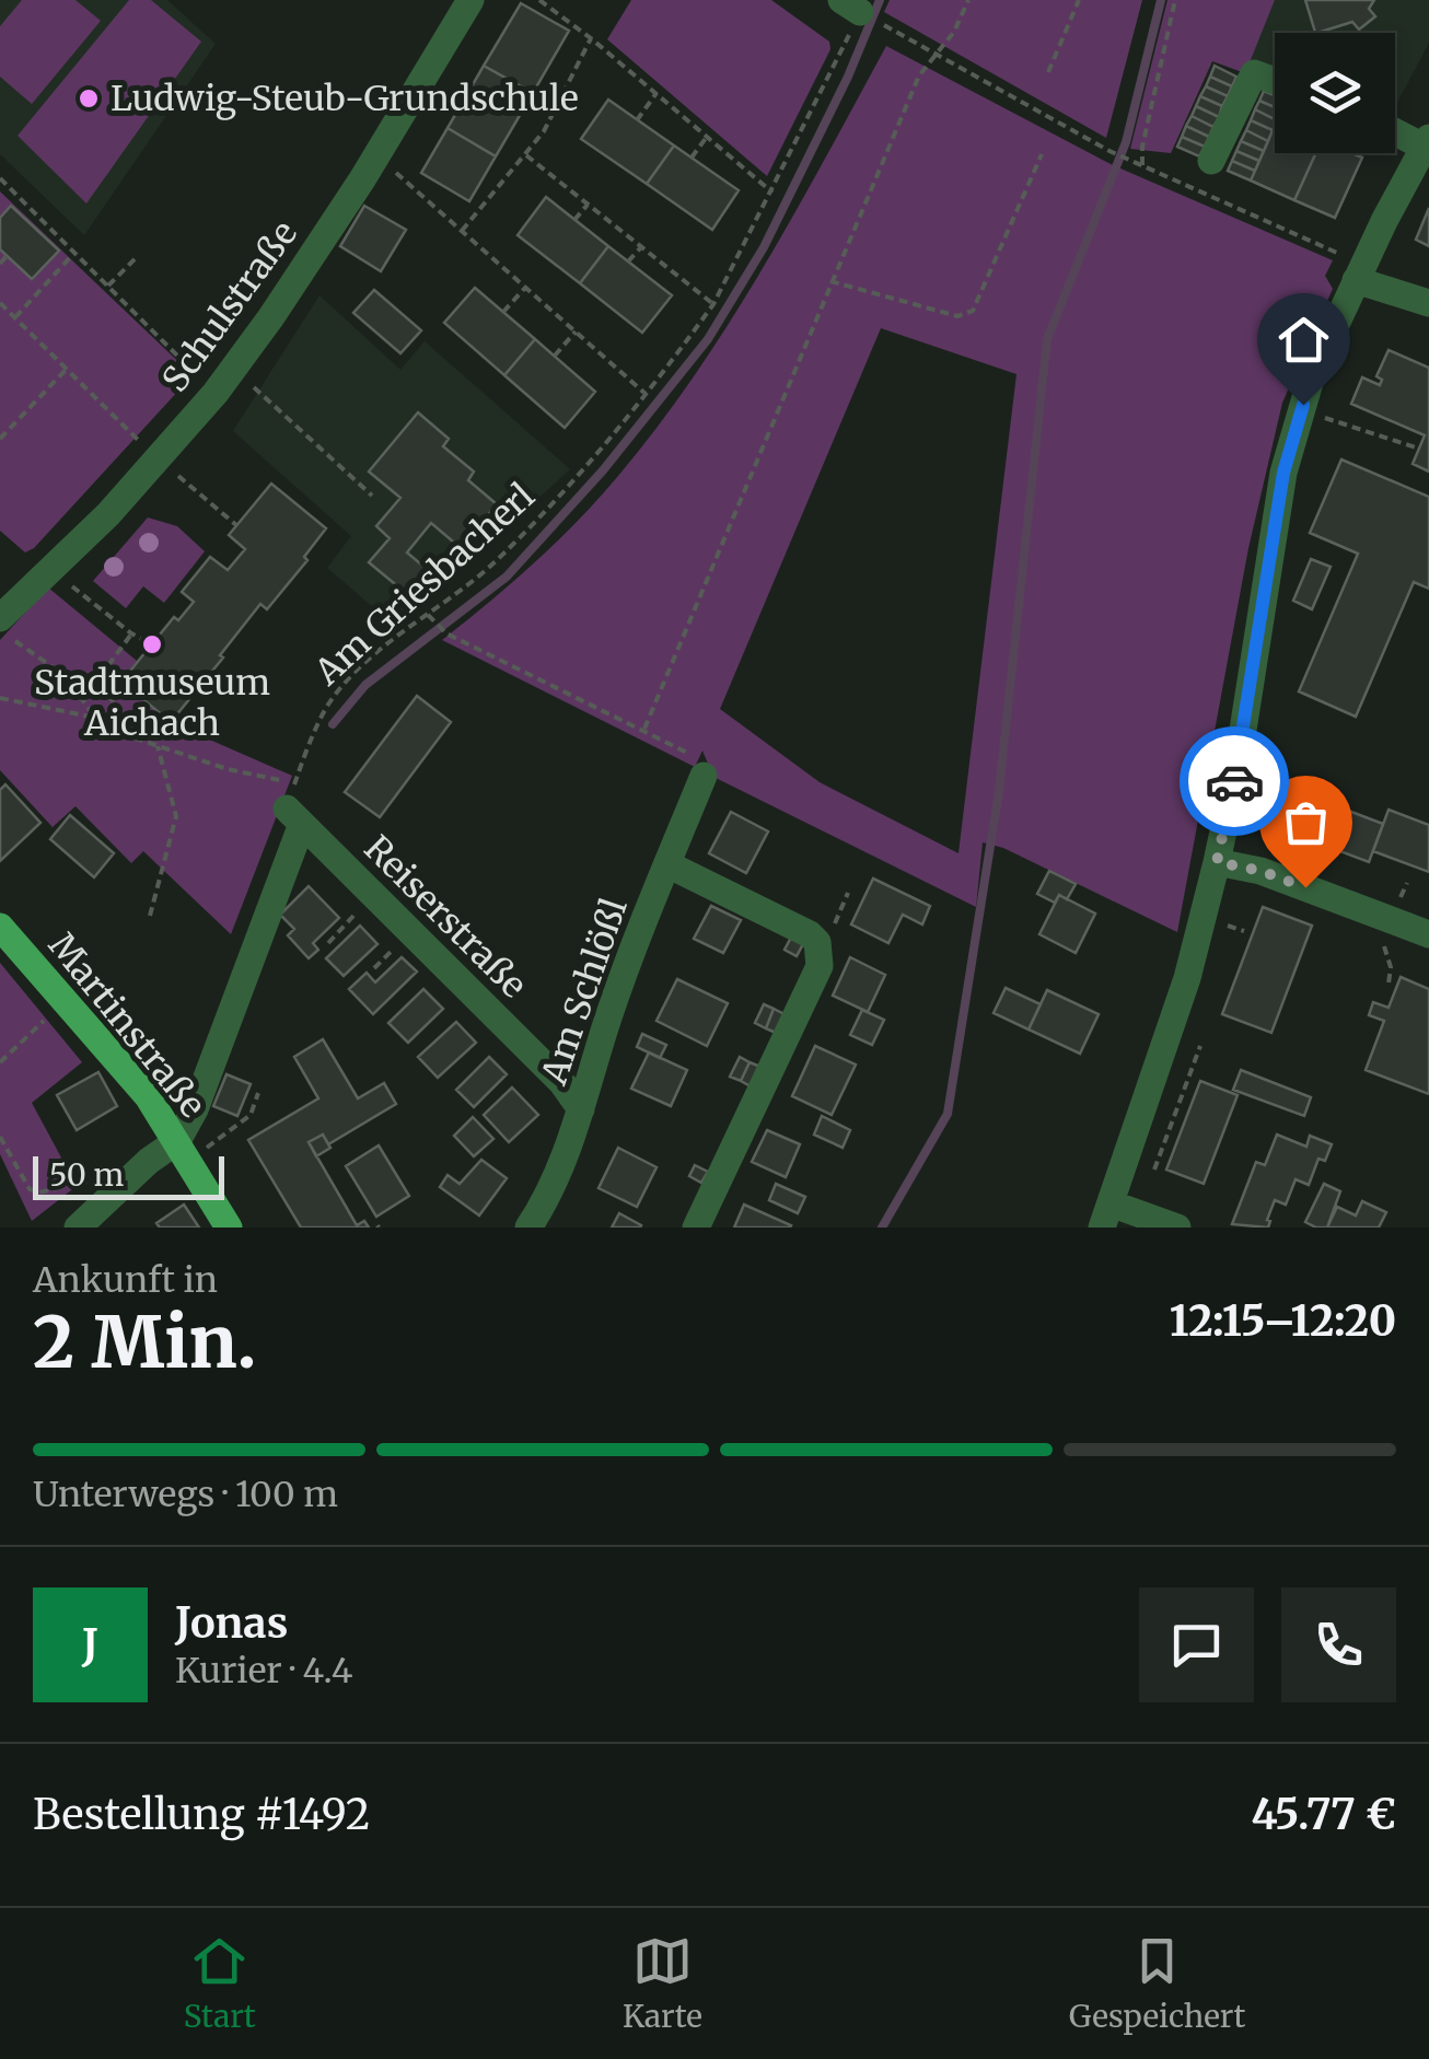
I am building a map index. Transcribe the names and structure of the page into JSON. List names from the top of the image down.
{
  "streets": {
    "main road": ["Martinstraße"],
    "street": ["Schulstraße", "Reiserstraße", "Am Schlößl"],
    "path": ["Am Griesbacherl"]
  },
  "crossings": [
    ["Am Griesbacherl", "Reiserstraße"],
    ["Reiserstraße", "Am Schlößl"]
  ],
  "places": ["Ludwig-Steub-Grundschule", "Stadtmuseum Aichach"],
  "scale_bar": "50 m",
  "page": {
    "scale": "50 m",
    "heading": ["2 Min.", "Ankunft in", "12:15–12:20"],
    "panel": [
      "Jonas",
      "Kurier · 4.4",
      "Bestellung #1492",
      "45.77 €"
    ],
    "bar": "Unterwegs · 100 m",
    "round": "J",
    "tabs": ["Start", "Karte", "Gespeichert"]
  }
}
